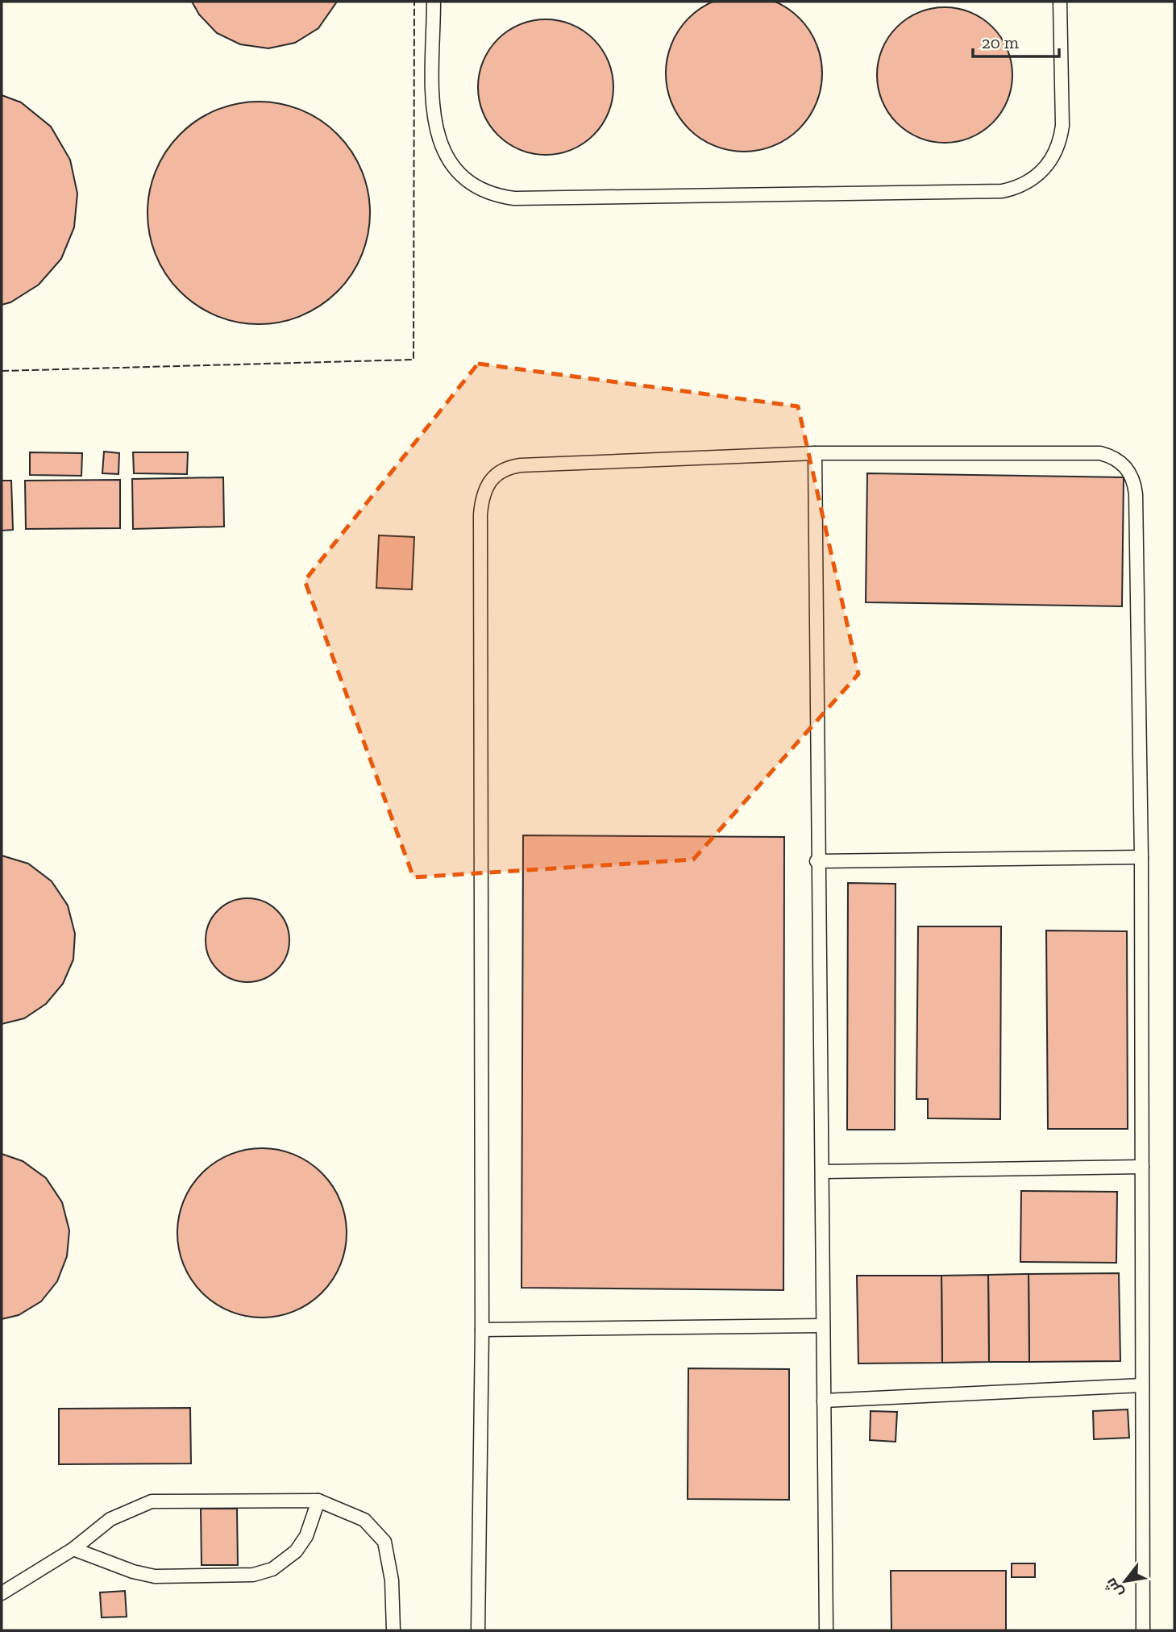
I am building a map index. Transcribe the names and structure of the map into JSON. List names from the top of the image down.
{
  "scale_bar": "20 m",
  "north": "bottom left"
}
